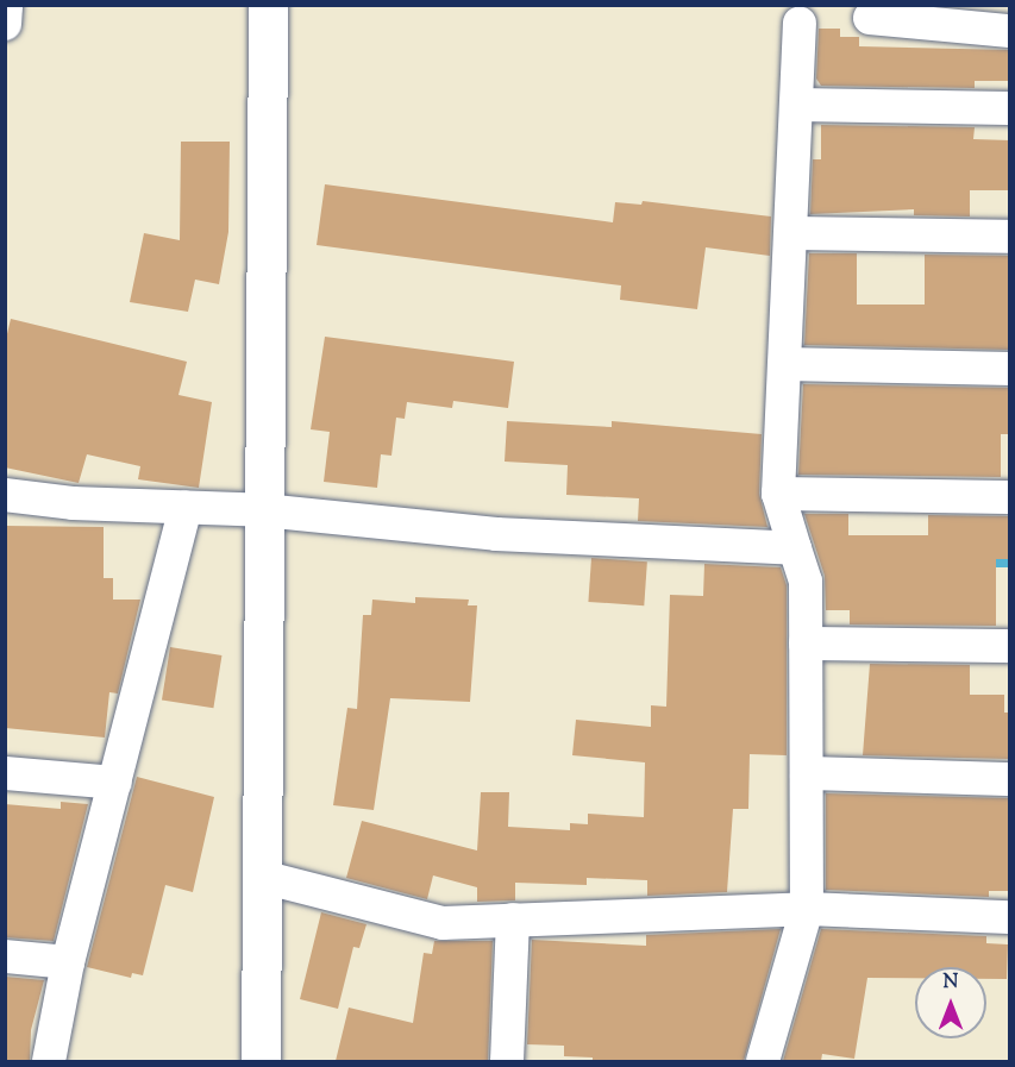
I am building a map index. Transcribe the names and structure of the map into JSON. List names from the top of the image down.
{
  "north": "top"
}
